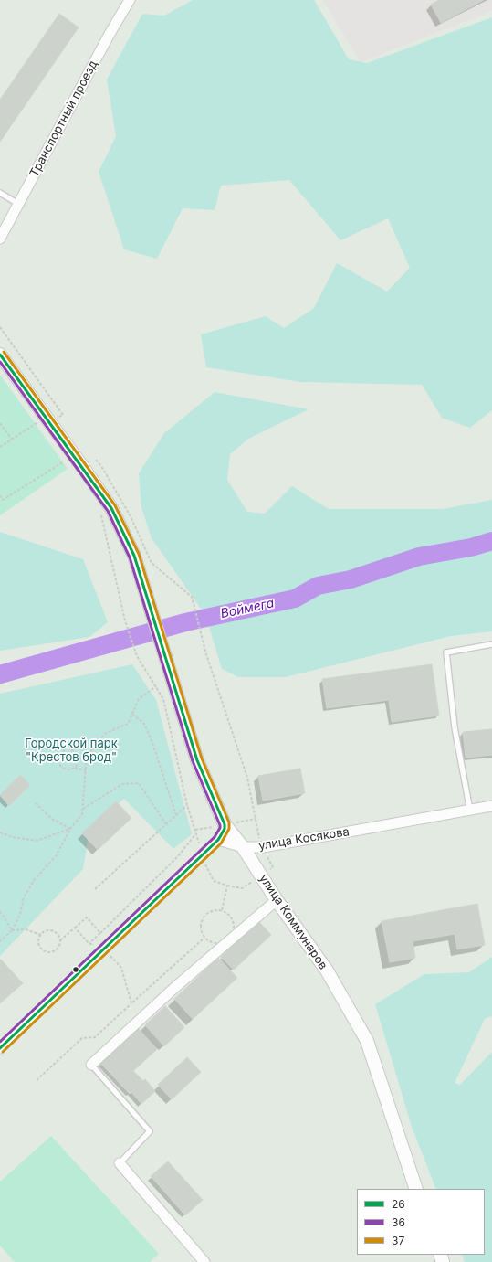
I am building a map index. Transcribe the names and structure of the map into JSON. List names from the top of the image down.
{
  "streets": {
    "street": ["Транспортный проезд", "улица Косякова", "улица Коммунаров"]
  },
  "crossings": [
    ["улица Косякова", "улица Коммунаров"]
  ],
  "water": ["Воймега"],
  "parks": ["Городской парк \"Крестов брод\""],
  "lines": ["transit line 37", "transit line 26", "transit line 36"],
  "legend": ["26", "36", "37"]
}
